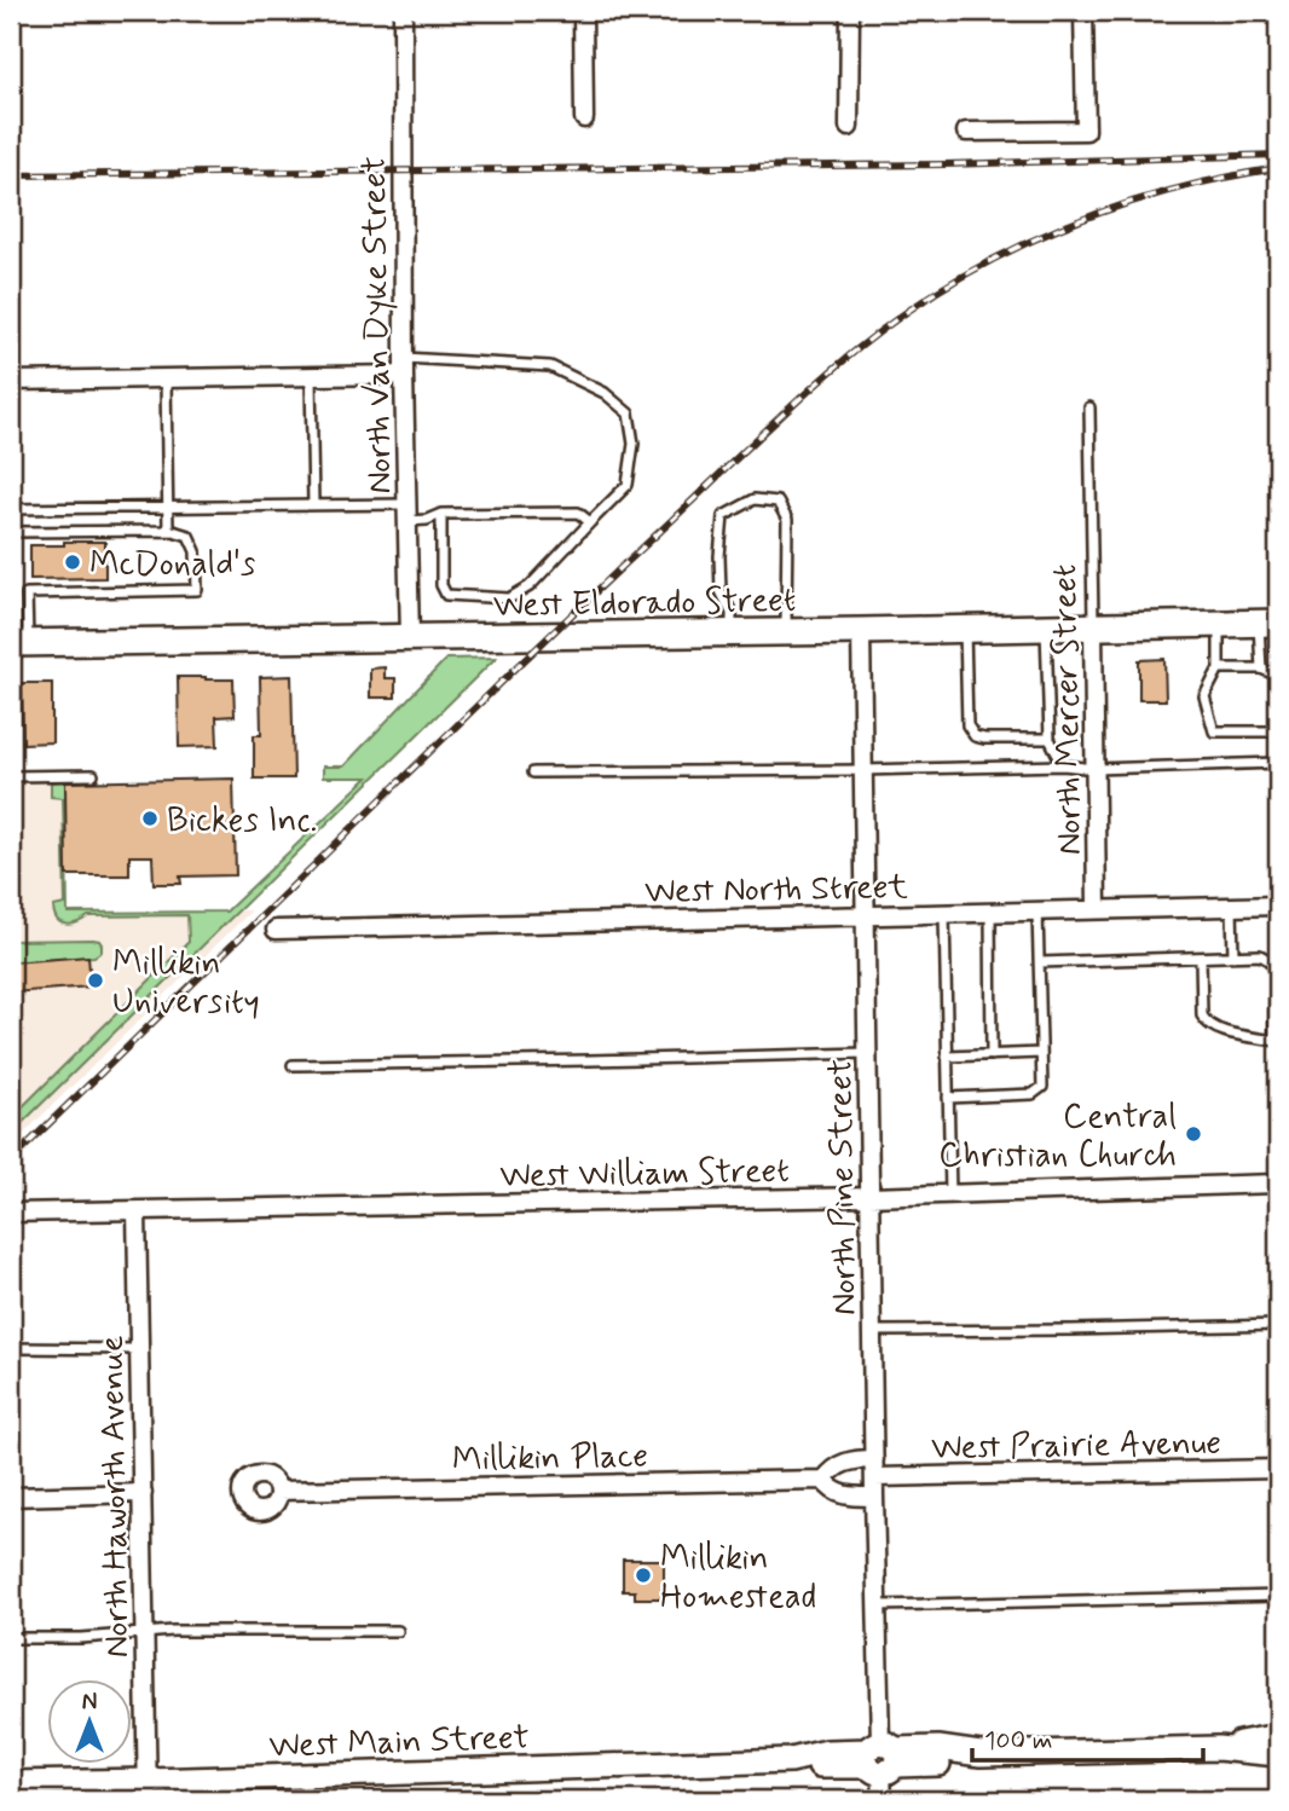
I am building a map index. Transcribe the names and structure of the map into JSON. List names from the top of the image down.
{
  "streets": {
    "main road": ["West Eldorado Street"],
    "street": [
      "North Van Dyke Street",
      "North Mercer Street",
      "West North Street",
      "West William Street",
      "North Pine Street",
      "West Prairie Avenue",
      "Millikin Place",
      "North Haworth Avenue",
      "West Main Street"
    ]
  },
  "crossings": [
    ["North Van Dyke Street", "West Eldorado Street"],
    ["West Eldorado Street", "North Mercer Street"],
    ["West Eldorado Street", "North Pine Street"],
    ["North Mercer Street", "West North Street"],
    ["West North Street", "North Pine Street"],
    ["West William Street", "North Pine Street"],
    ["West William Street", "North Haworth Avenue"],
    ["North Pine Street", "West Prairie Avenue"],
    ["North Pine Street", "Millikin Place"],
    ["North Pine Street", "West Main Street"],
    ["West Prairie Avenue", "Millikin Place"],
    ["North Haworth Avenue", "West Main Street"]
  ],
  "places": [
    "McDonald's",
    "Bickes Inc.",
    "Millikin University",
    "Central Christian Church",
    "Millikin Homestead"
  ],
  "scale_bar": "100 m",
  "north": "top"
}
